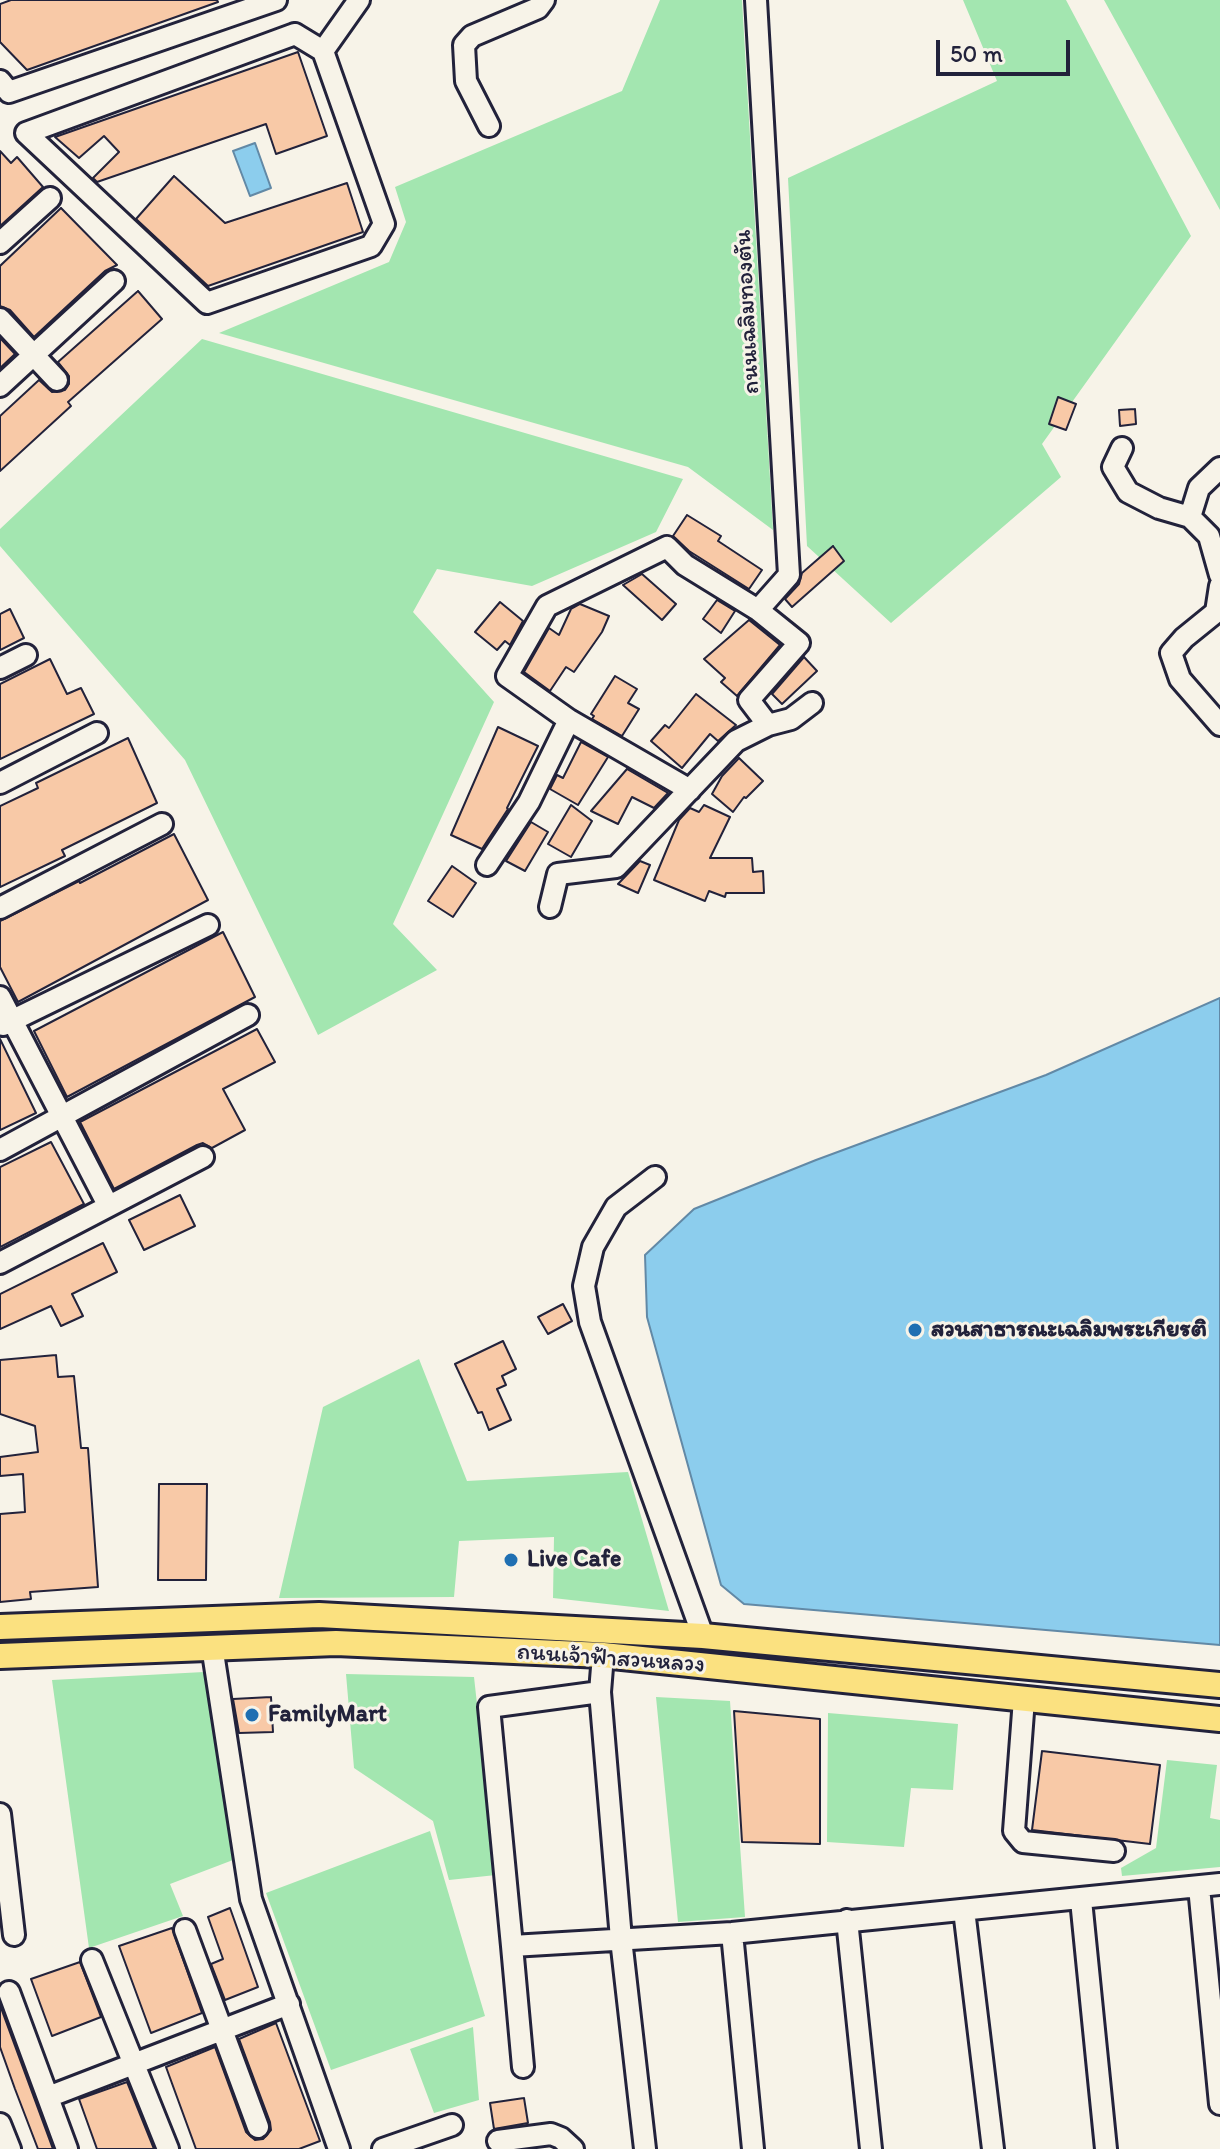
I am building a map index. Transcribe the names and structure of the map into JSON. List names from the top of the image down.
{
  "streets": {
    "main road": ["ถนนเจ้าฟ้าสวนหลวง"],
    "street": ["ถนนเฉลิมทองตัน"]
  },
  "places": ["สวนสาธารณะเฉลิมพระเกียรติ", "Live Cafe", "FamilyMart"],
  "scale_bar": "50 m"
}
